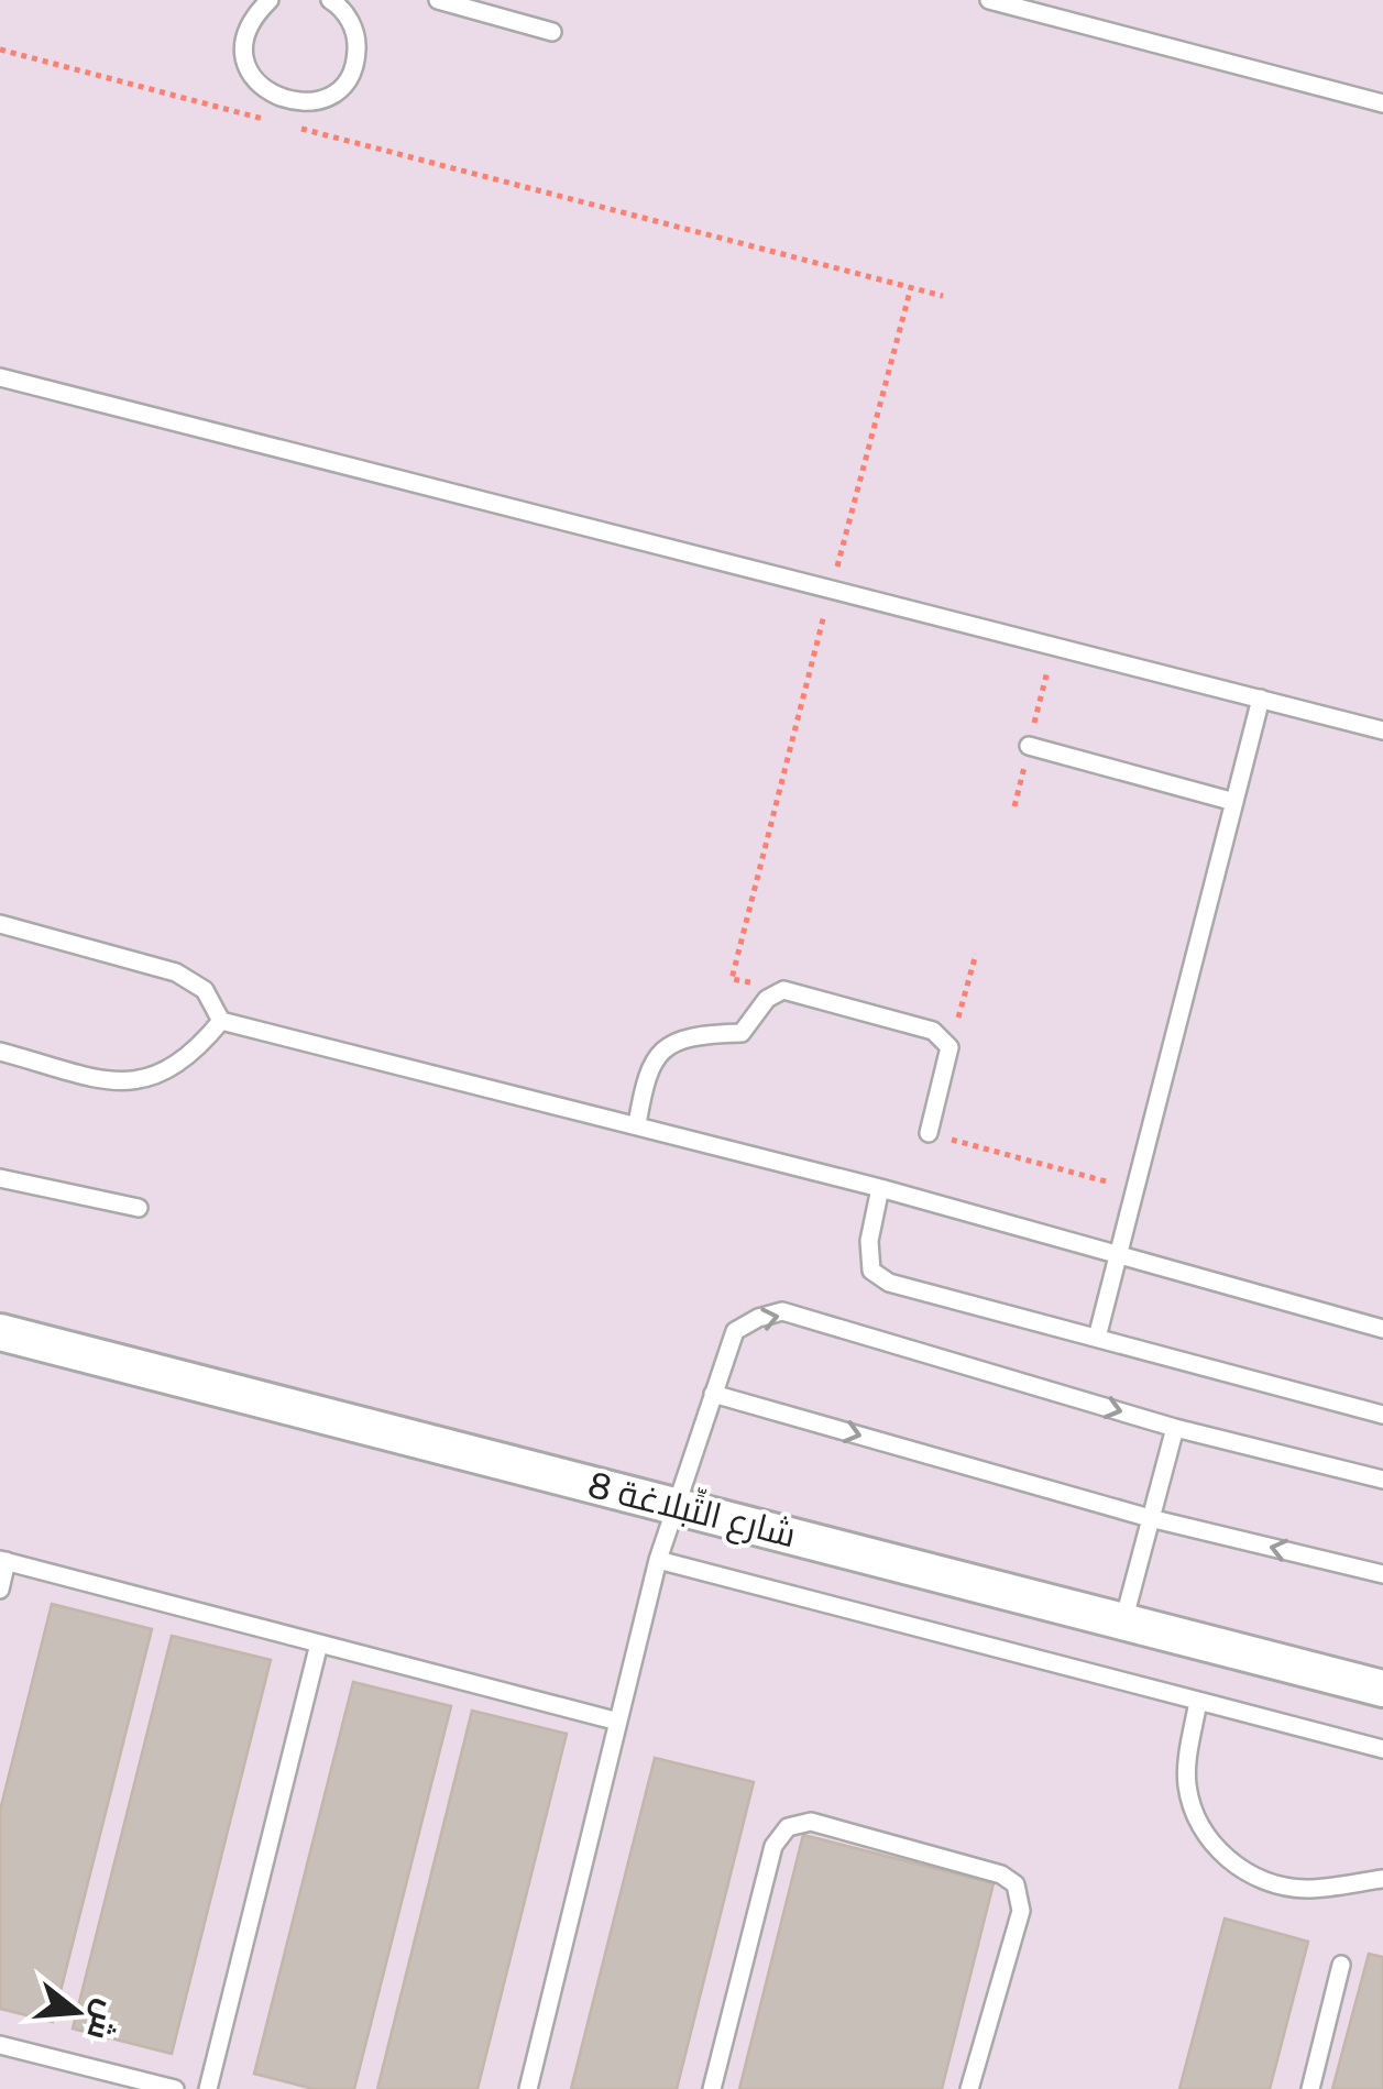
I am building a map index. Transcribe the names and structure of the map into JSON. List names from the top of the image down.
{
  "streets": {
    "street": ["شارع التِّبلاغة 8"]
  },
  "north": "right"
}
